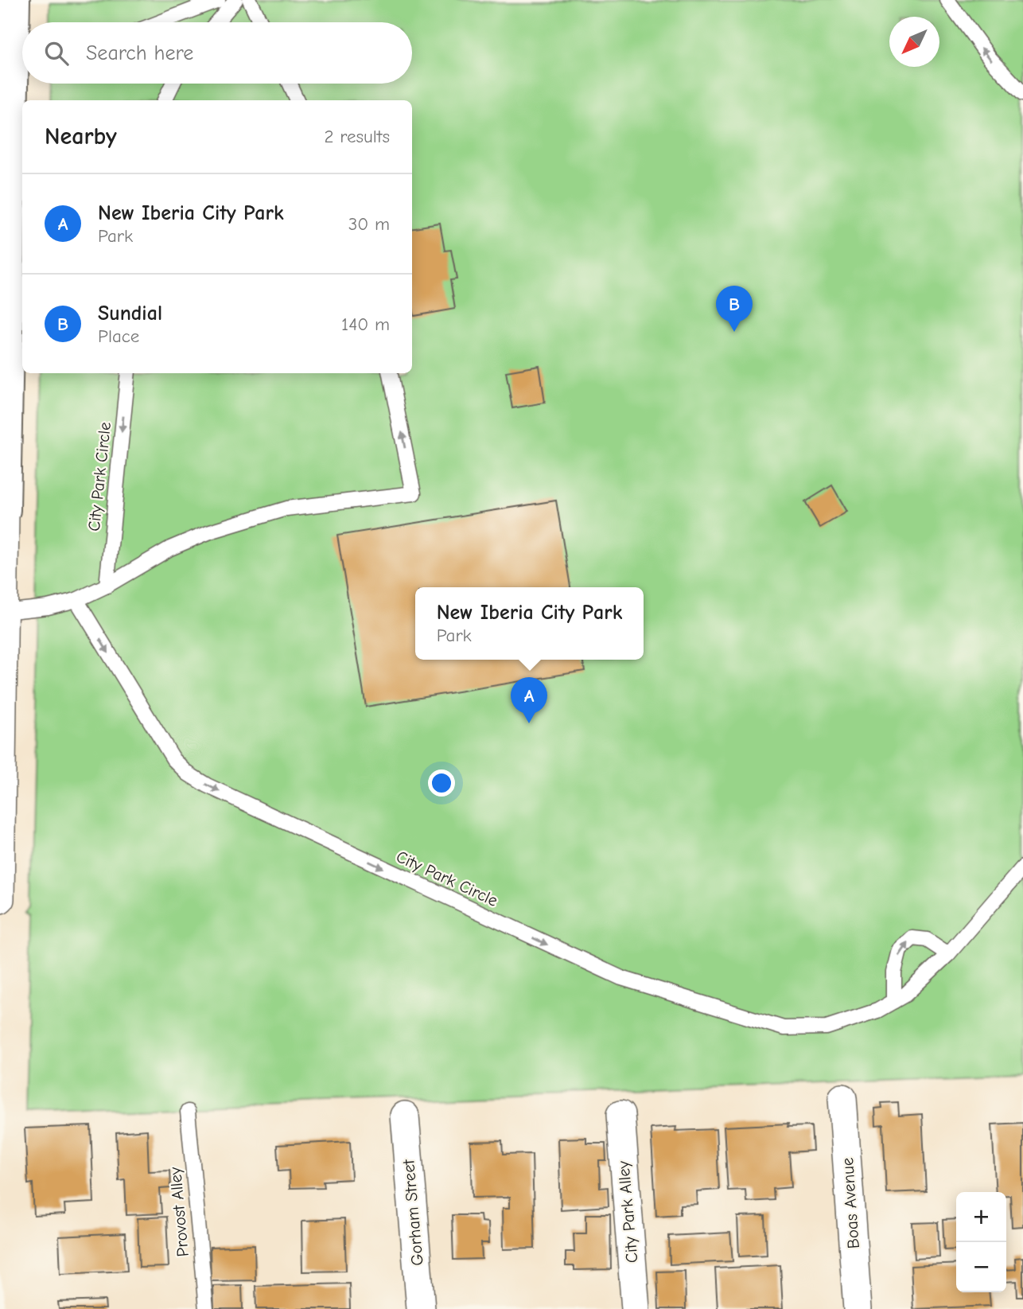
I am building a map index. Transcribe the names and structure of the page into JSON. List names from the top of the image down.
{
  "streets": {
    "street": ["Boas Avenue", "City Park Alley", "Gorham Street"],
    "lane": ["City Park Circle", "Provost Alley"]
  },
  "one_way": ["City Park Circle"],
  "north": "bottom left",
  "page": {
    "search": "Search here",
    "heading": ["Nearby", "2 results"],
    "list": [
      {
        "mark": "A",
        "name": "New Iberia City Park",
        "note": "Park",
        "value": "30 m"
      },
      {
        "mark": "B",
        "name": "Sundial",
        "note": "Place",
        "value": "140 m"
      }
    ],
    "pins": ["B", "A"],
    "popup": ["New Iberia City Park", "Park"],
    "map_buttons": ["+", "−"]
  }
}
